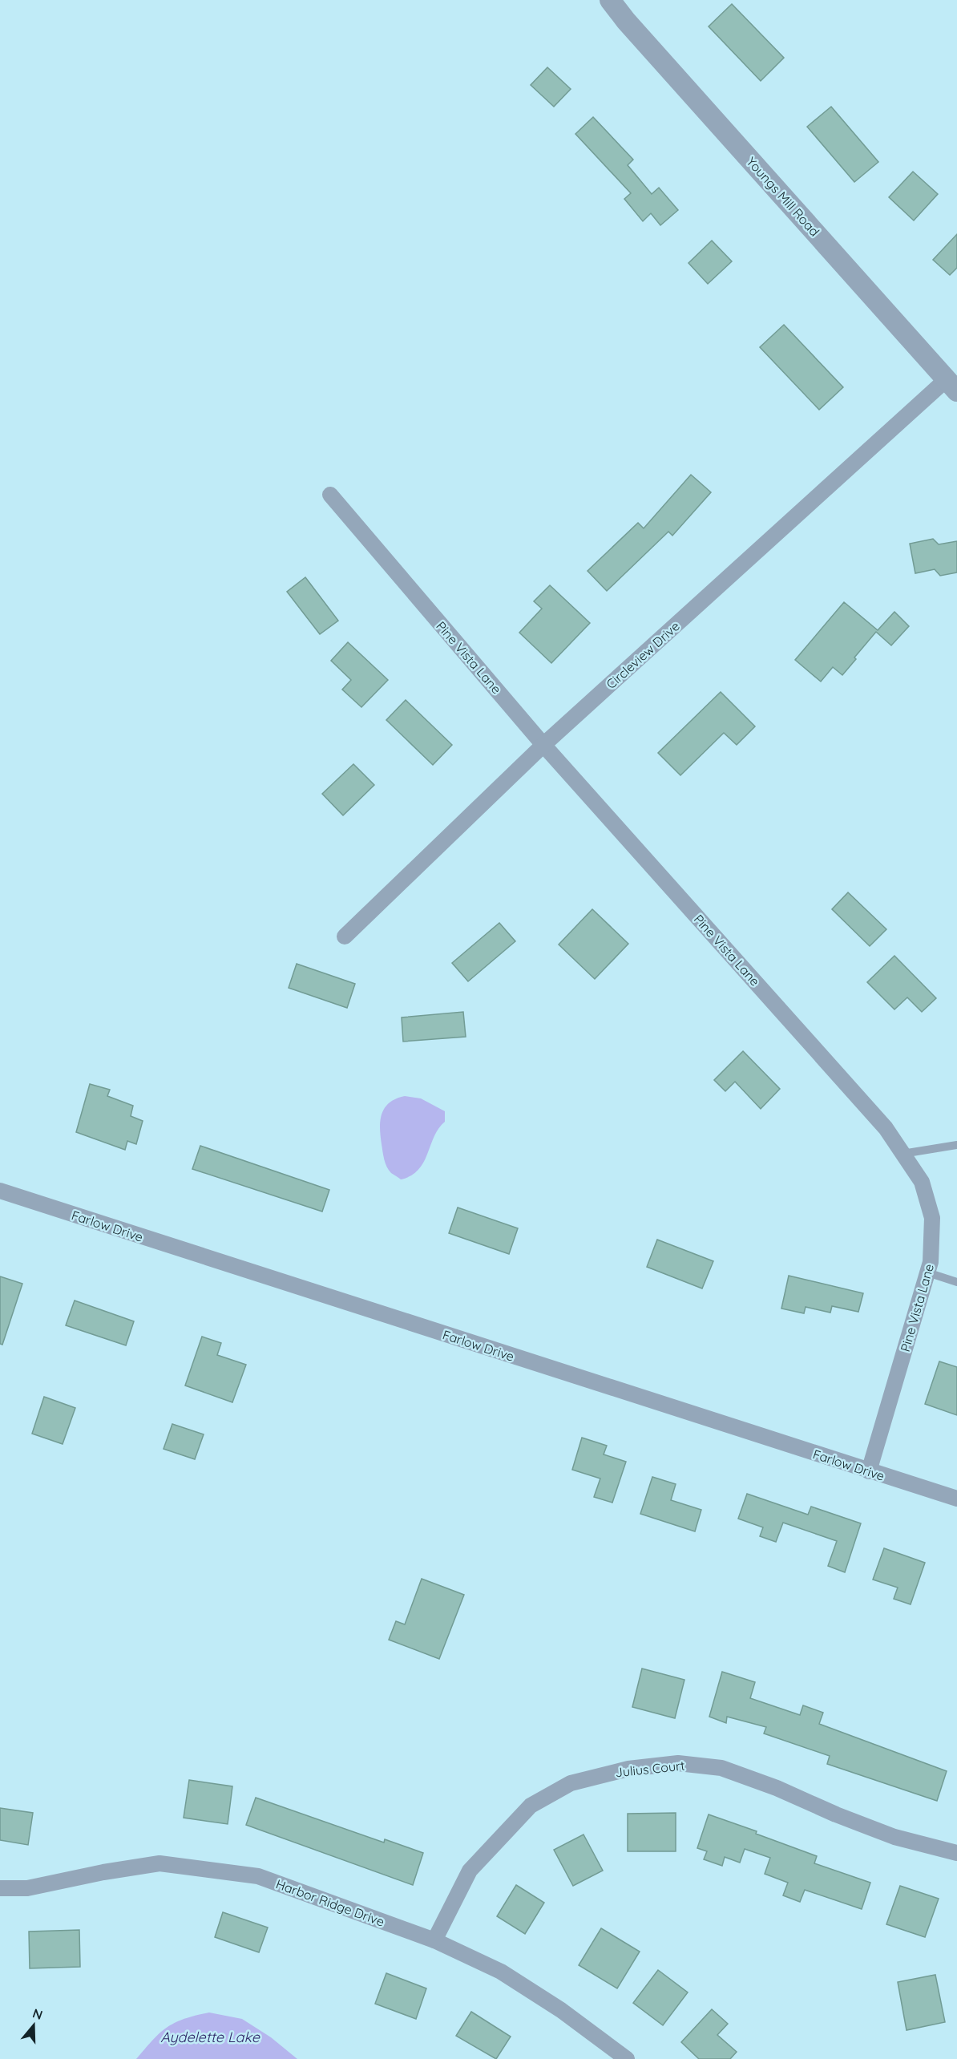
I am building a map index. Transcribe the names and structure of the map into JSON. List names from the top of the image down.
{
  "streets": {
    "street": [
      "Youngs Mill Road",
      "Circleview Drive",
      "Pine Vista Lane",
      "Farlow Drive",
      "Julius Court",
      "Harbor Ridge Drive"
    ]
  },
  "crossings": [
    ["Youngs Mill Road", "Circleview Drive"],
    ["Circleview Drive", "Pine Vista Lane"],
    ["Pine Vista Lane", "Farlow Drive"],
    ["Julius Court", "Harbor Ridge Drive"]
  ],
  "water": ["Aydelette Lake"],
  "north": "top"
}
